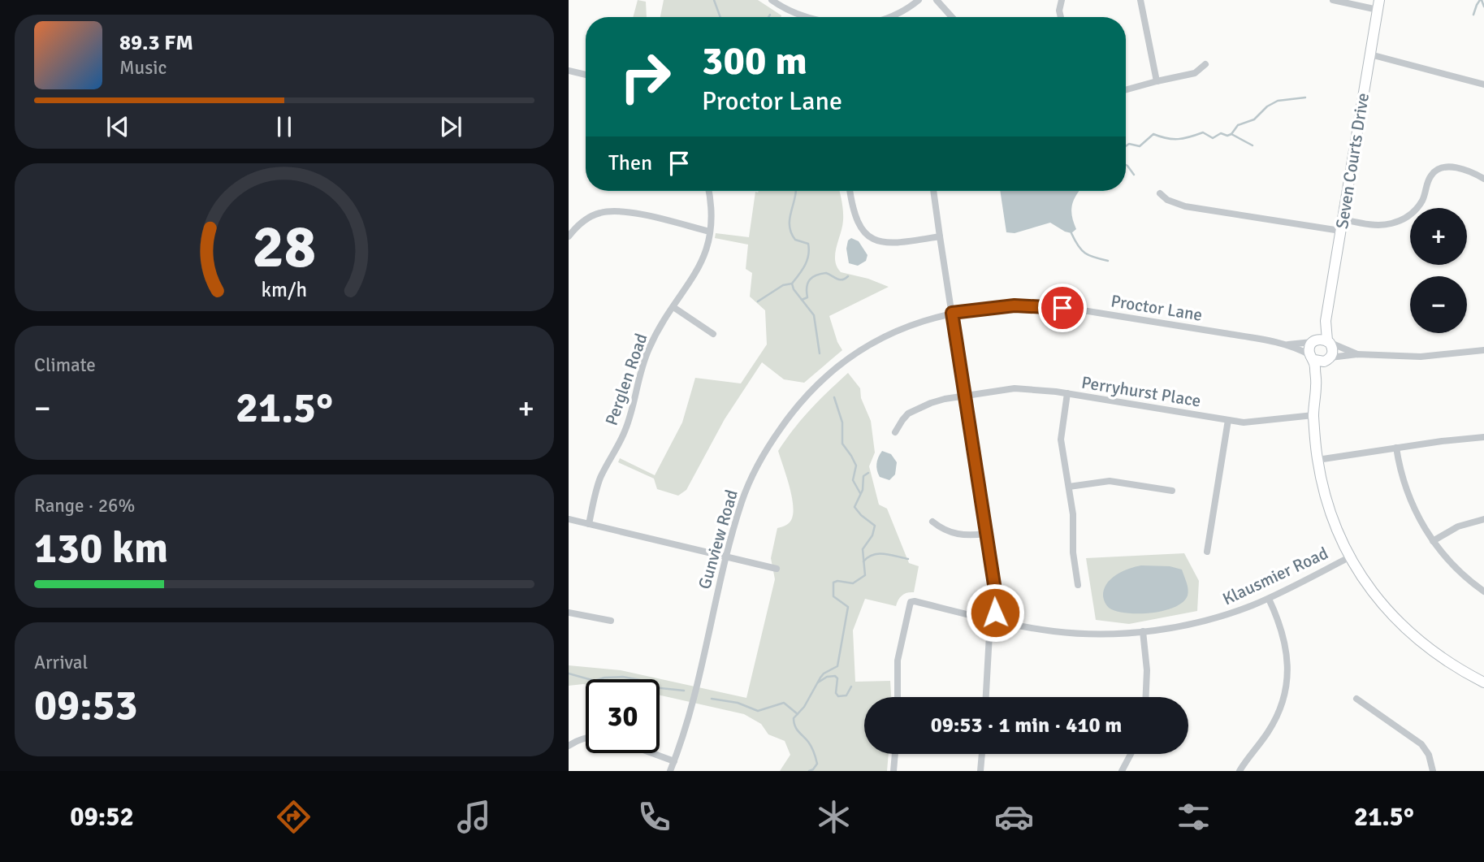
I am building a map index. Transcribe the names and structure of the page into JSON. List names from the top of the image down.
{
  "streets": {
    "street": [
      "Seven Courts Drive",
      "Proctor Lane",
      "Perglen Road",
      "Perryhurst Place",
      "Gunview Road",
      "Klausmier Road"
    ]
  },
  "crossings": [
    ["Seven Courts Drive", "Proctor Lane"],
    ["Proctor Lane", "Gunview Road"]
  ],
  "page": {
    "turn": ["300 m", "Proctor Lane"],
    "song": ["89.3 FM", "Music"],
    "then": "Then",
    "map_buttons": ["+", "−"],
    "tile": [
      "Climate",
      ["Range · 26%", "130 km"],
      ["Arrival", "09:53"]
    ],
    "heat": ["−", "21.5°", "+"],
    "limit": "30",
    "trip": "09:53 · 1 min · 410 m",
    "tabs": ["09:52", "21.5°"],
    "gauge": ["28", "km/h"]
  }
}
